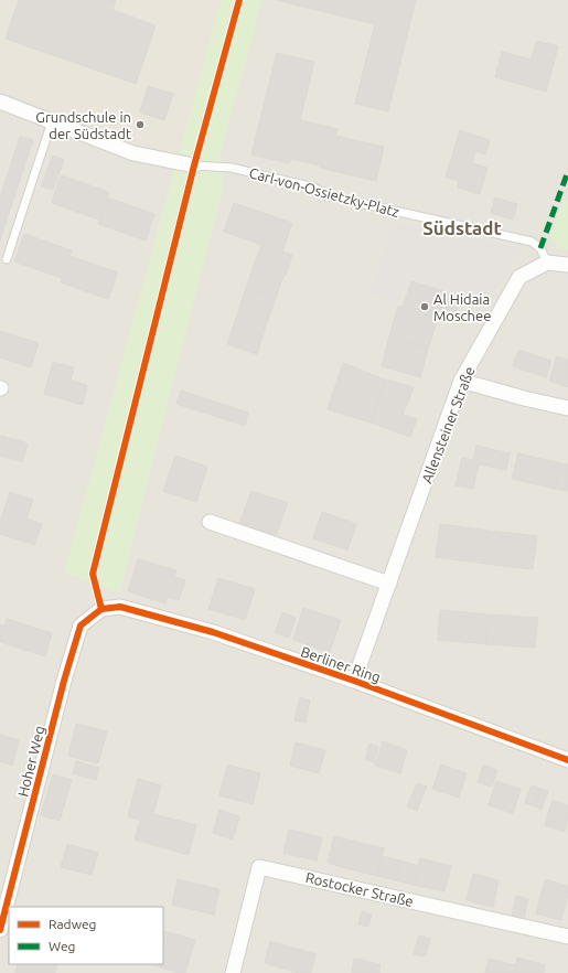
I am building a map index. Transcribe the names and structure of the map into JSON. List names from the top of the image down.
{
  "streets": {
    "street": [
      "Allensteiner Straße",
      "Berliner Ring",
      "Hoher Weg",
      "Rostocker Straße"
    ],
    "lane": ["Carl-von-Ossietzky-Platz"]
  },
  "crossings": [
    ["Carl-von-Ossietzky-Platz", "Allensteiner Straße"],
    ["Allensteiner Straße", "Berliner Ring"],
    ["Berliner Ring", "Hoher Weg"]
  ],
  "districts": ["Südstadt"],
  "places": ["Grundschule in der Südstadt", "Al Hidaia Moschee"],
  "legend": ["Radweg", "Weg"]
}
